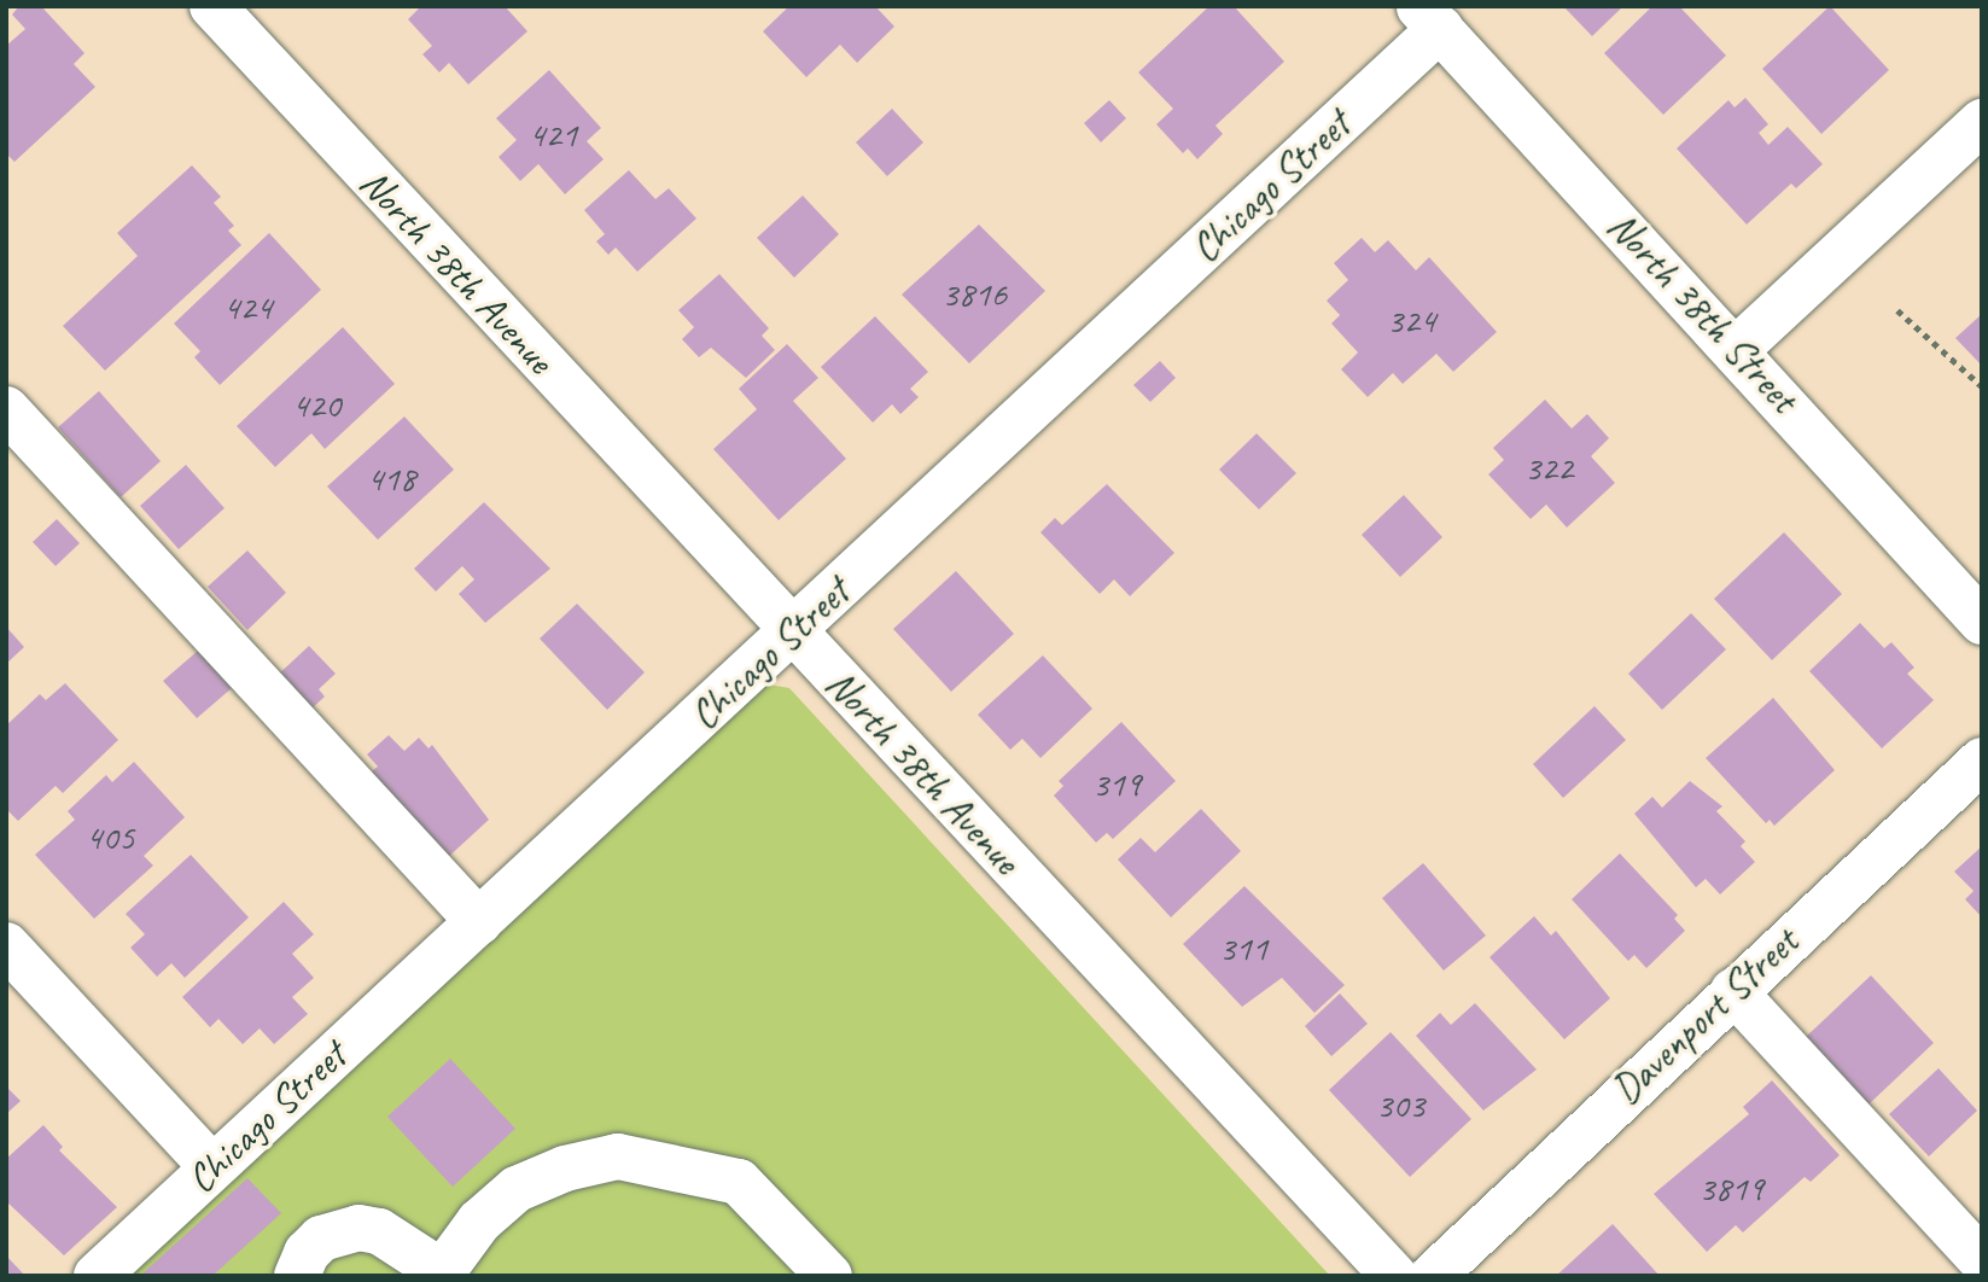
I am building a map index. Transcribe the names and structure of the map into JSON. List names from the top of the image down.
{
  "streets": {
    "street": [
      "Chicago Street",
      "North 38th Avenue",
      "North 38th Street",
      "Davenport Street"
    ]
  },
  "crossings": [
    ["Chicago Street", "North 38th Avenue"],
    ["Chicago Street", "North 38th Street"]
  ],
  "house_numbers": [
    "421",
    "3816",
    "424",
    "324",
    "420",
    "322",
    "418",
    "319",
    "405",
    "311",
    "303",
    "3819"
  ]
}
